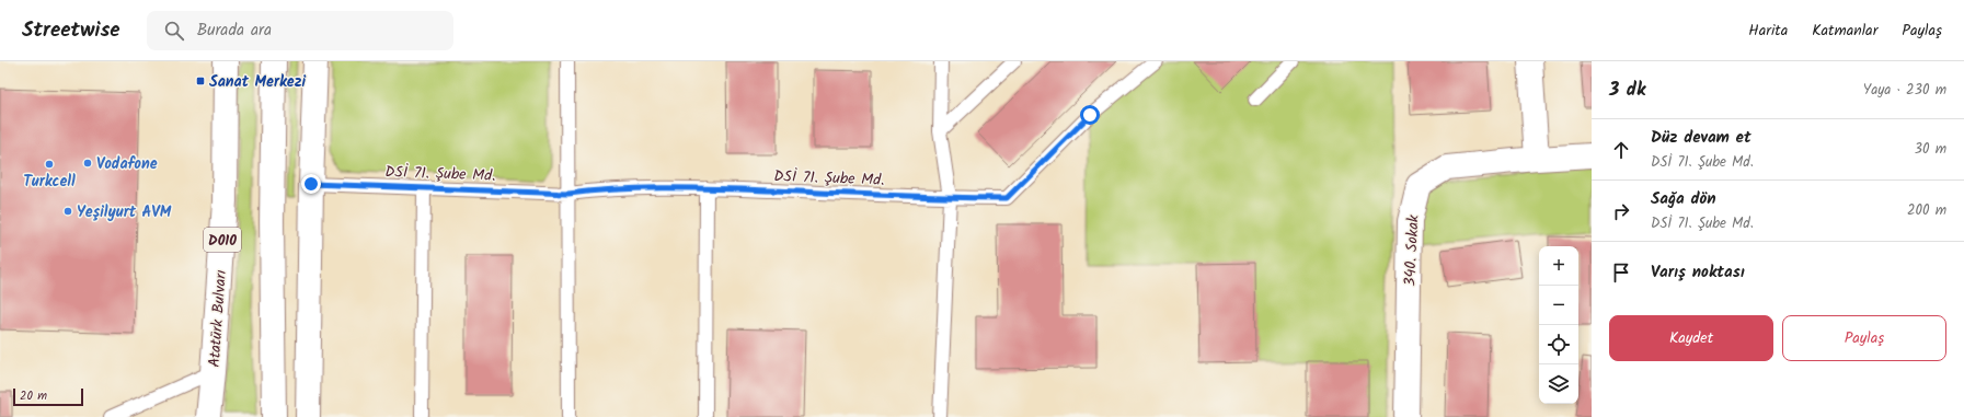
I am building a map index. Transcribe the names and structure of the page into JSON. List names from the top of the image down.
{
  "streets": {
    "main road": ["D010", "340. Sokak", "Atatürk Bulvarı"],
    "lane": ["DSİ 71. Şube Md."]
  },
  "places": {
    "transit": ["Sanat Merkezi"],
    "other": ["Vodafone", "Turkcell", "Yeşilyurt AVM"]
  },
  "scale_bar": "20 m",
  "page": {
    "header": "Streetwise",
    "search": "Burada ara",
    "nav": ["Harita", "Katmanlar", "Paylaş"],
    "heading": ["3 dk", "Yaya · 230 m"],
    "list": [
      ["Düz devam et", "DSİ 71. Şube Md.", "30 m"],
      ["Sağa dön", "DSİ 71. Şube Md.", "200 m"],
      "Varış noktası"
    ],
    "map_buttons": ["+", "−"],
    "buttons": ["Kaydet", "Paylaş"],
    "scale": "20 m"
  }
}
